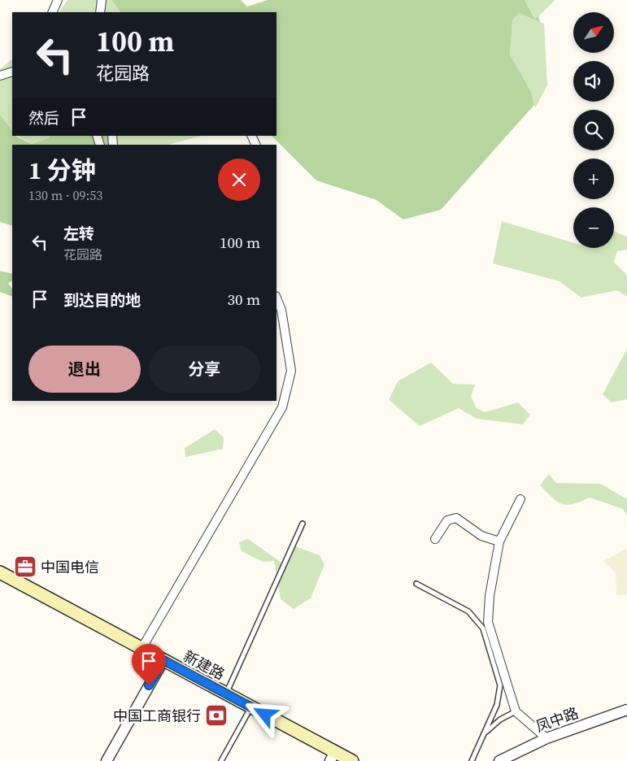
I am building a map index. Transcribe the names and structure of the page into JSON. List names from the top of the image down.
{
  "streets": {
    "main road": ["新建路"],
    "street": ["凤中路"]
  },
  "places": {
    "office": ["中国电信"],
    "bank": ["中国工商银行"]
  },
  "north": "top right",
  "page": {
    "map_buttons": ["+", "−"],
    "turn": ["100 m", "花园路"],
    "then": "然后",
    "heading": ["1 分钟", "130 m · 09:53"],
    "list": [
      {
        "name": "左转",
        "note": "花园路",
        "value": "100 m"
      },
      {
        "name": "到达目的地",
        "value": "30 m"
      }
    ],
    "buttons": ["退出", "分享"]
  }
}
